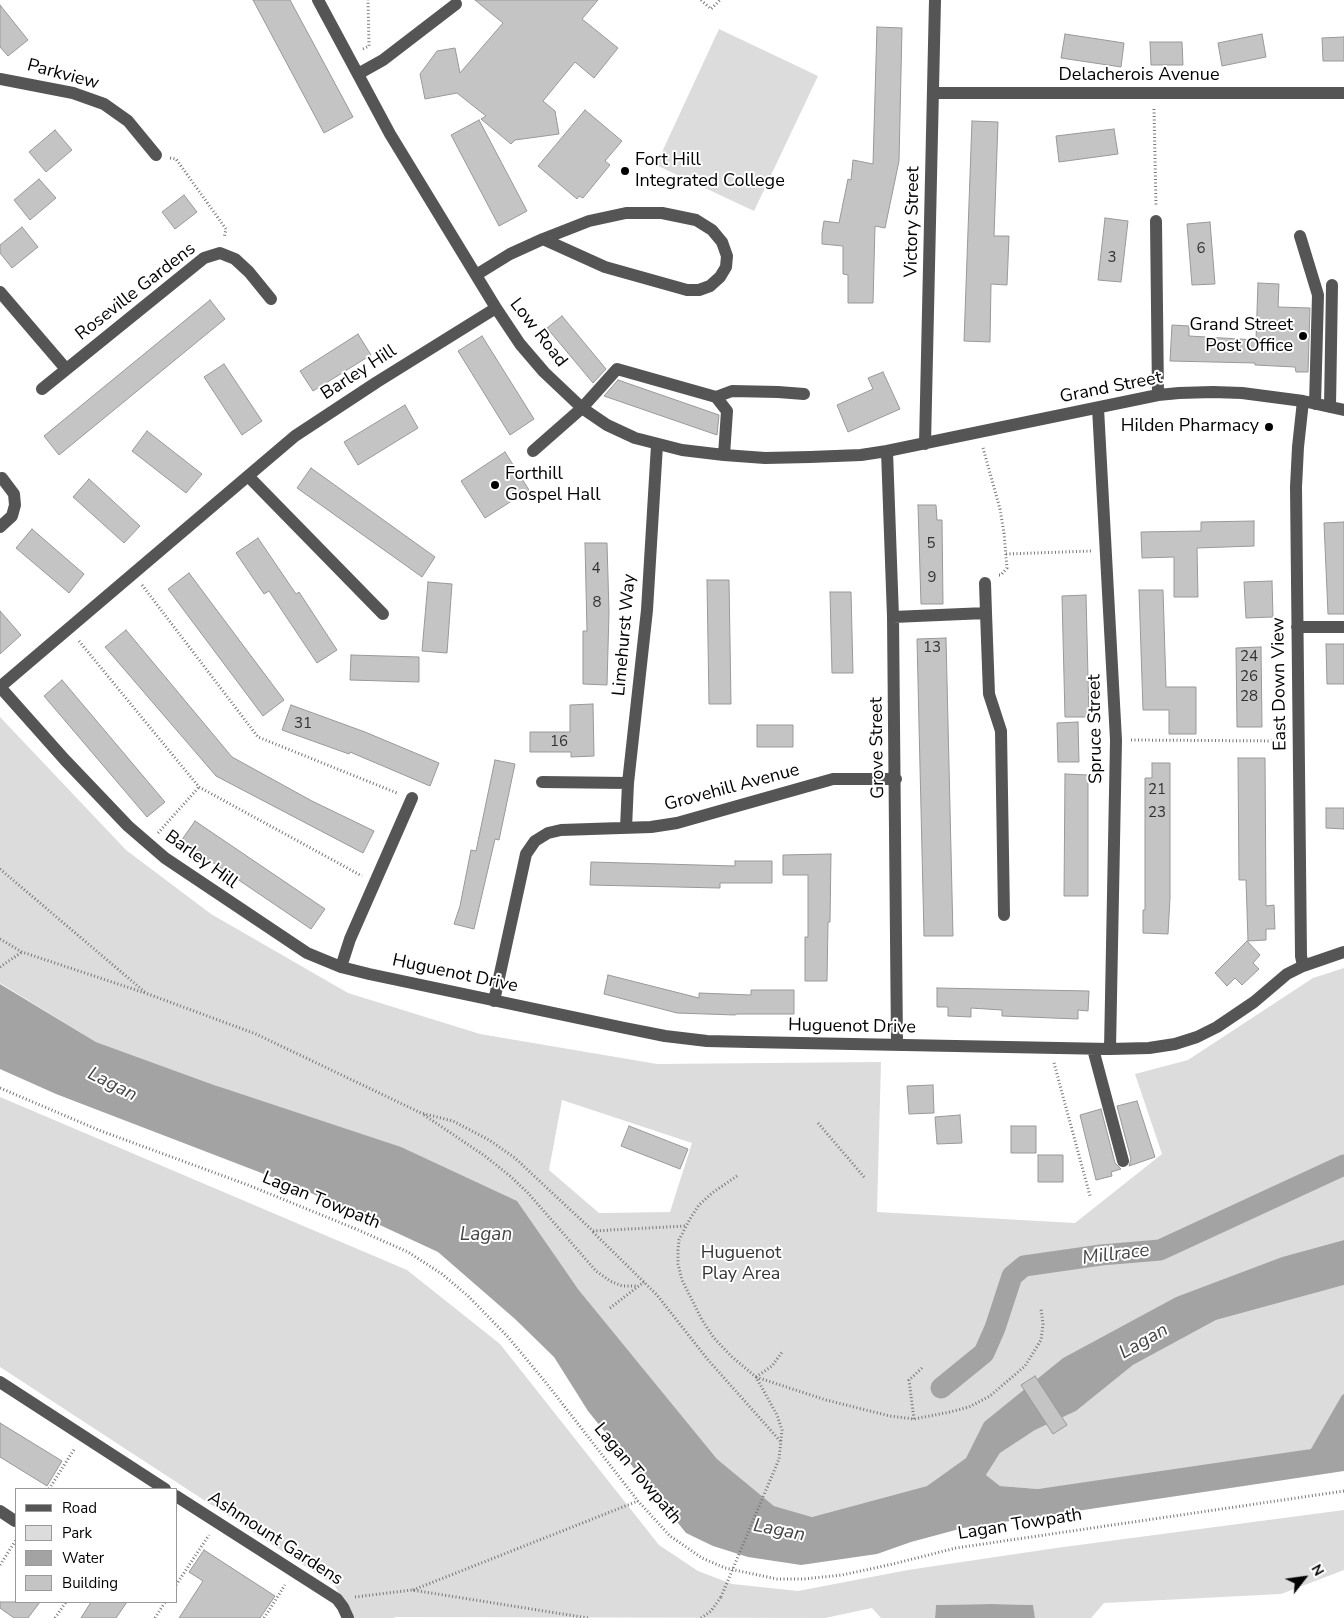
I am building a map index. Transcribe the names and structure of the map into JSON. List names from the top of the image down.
{
  "streets": {
    "street": [
      "Parkview",
      "Delacherois Avenue",
      "Victory Street",
      "Roseville Gardens",
      "Low Road",
      "Barley Hill",
      "Grand Street",
      "Limehurst Way",
      "East Down View",
      "Spruce Street",
      "Grove Street",
      "Grovehill Avenue",
      "Huguenot Drive",
      "Ashmount Gardens"
    ],
    "path": ["Lagan Towpath"]
  },
  "crossings": [
    ["Delacherois Avenue", "Victory Street"],
    ["Victory Street", "Grand Street"],
    ["Low Road", "Barley Hill"],
    ["Low Road", "Grand Street"],
    ["Low Road", "Limehurst Way"],
    ["Low Road", "Grove Street"],
    ["Barley Hill", "Huguenot Drive"],
    ["Grand Street", "East Down View"],
    ["Grand Street", "Spruce Street"],
    ["Grand Street", "Grove Street"],
    ["Limehurst Way", "Grovehill Avenue"],
    ["East Down View", "Huguenot Drive"],
    ["Spruce Street", "Huguenot Drive"],
    ["Grove Street", "Grovehill Avenue"],
    ["Grove Street", "Huguenot Drive"],
    ["Grovehill Avenue", "Huguenot Drive"]
  ],
  "water": ["Lagan", "Millrace"],
  "parks": ["Huguenot Play Area"],
  "places": [
    "Fort Hill Integrated College",
    "Grand Street Post Office",
    "Hilden Pharmacy",
    "Forthill Gospel Hall"
  ],
  "house_numbers": [
    "6",
    "3",
    "5",
    "4",
    "9",
    "8",
    "13",
    "24",
    "26",
    "28",
    "31",
    "16",
    "21",
    "23"
  ],
  "legend": [
    "Road",
    "Park",
    "Water",
    "Building"
  ],
  "north": "top right"
}
